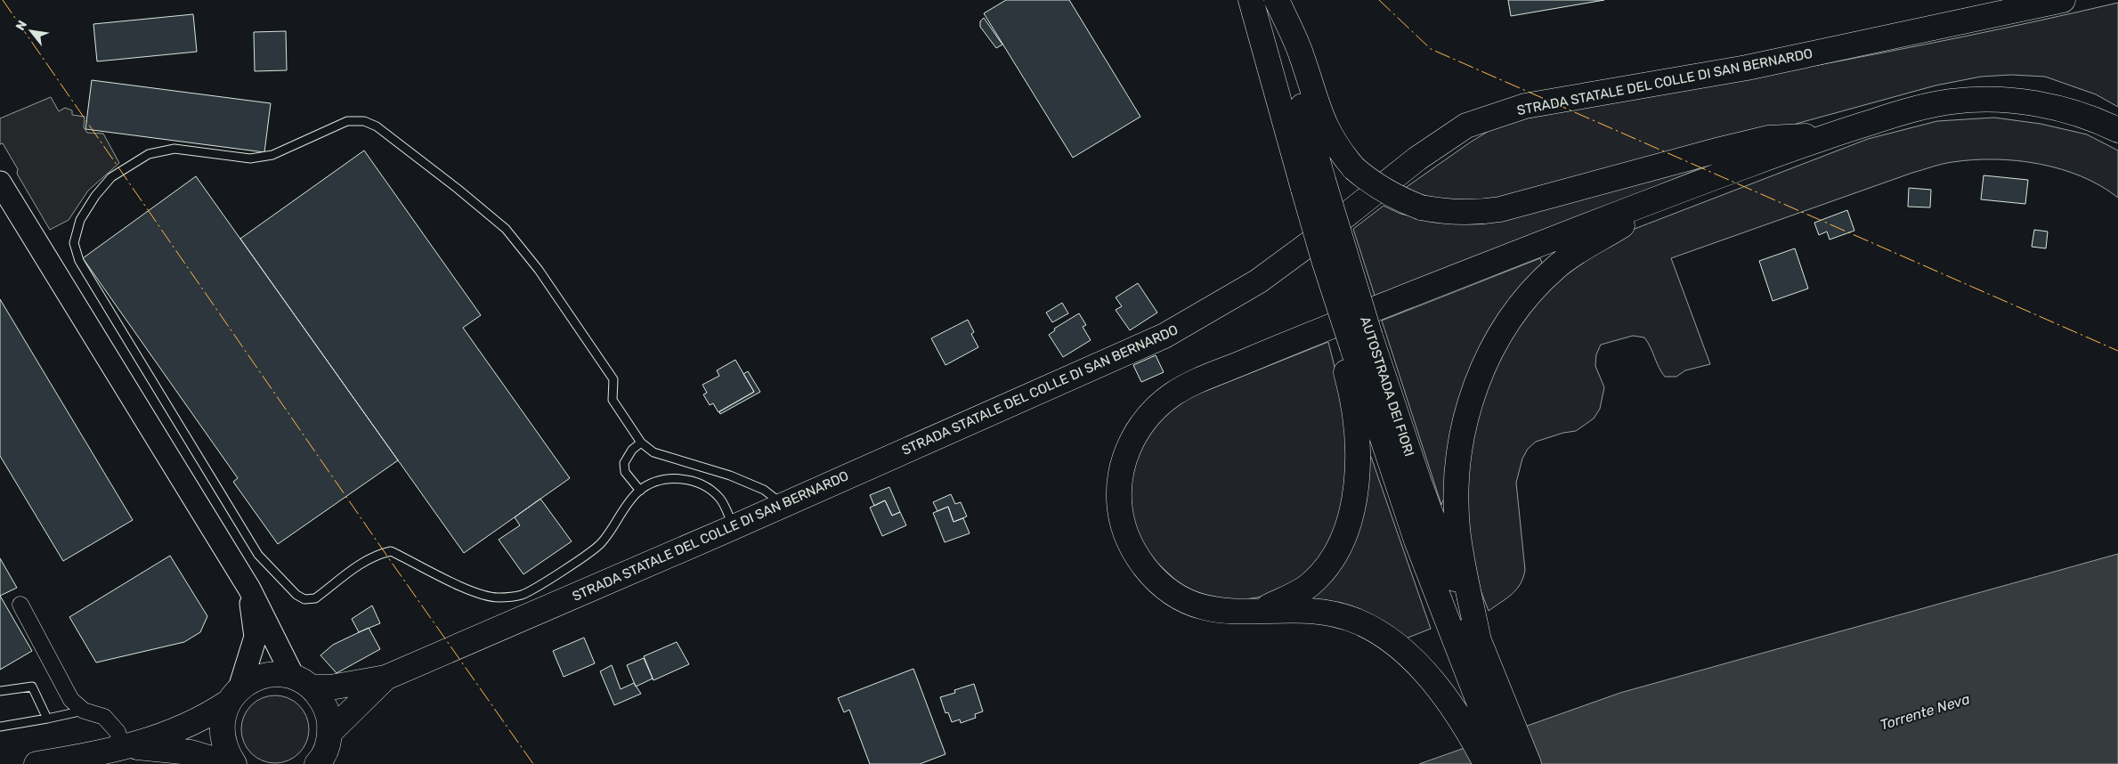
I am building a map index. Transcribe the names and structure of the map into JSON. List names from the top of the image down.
{
  "streets": {
    "main road": ["STRADA STATALE DEL COLLE DI SAN BERNARDO", "AUTOSTRADA DEI FIORI"]
  },
  "water": ["Torrente Neva"],
  "north": "top left"
}
